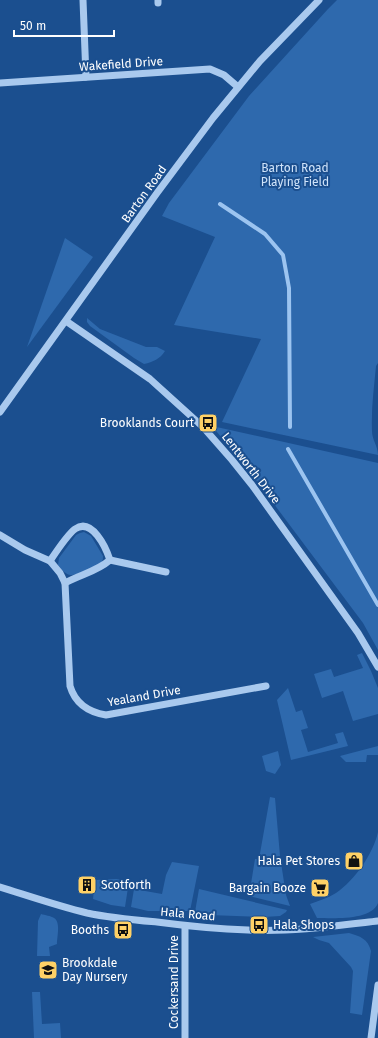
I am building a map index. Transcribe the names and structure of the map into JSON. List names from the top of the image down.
{
  "streets": {
    "street": [
      "Wakefield Drive",
      "Barton Road",
      "Lentworth Drive",
      "Yealand Drive",
      "Hala Road",
      "Cockersand Drive"
    ]
  },
  "crossings": [
    ["Wakefield Drive", "Barton Road"],
    ["Barton Road", "Lentworth Drive"],
    ["Hala Road", "Cockersand Drive"]
  ],
  "parks": ["Barton Road Playing Field"],
  "places": {
    "bus stop": ["Brooklands Court", "Hala Shops", "Booths"],
    "shop": ["Hala Pet Stores"],
    "building": ["Scotforth"],
    "supermarket": ["Bargain Booze"],
    "school or university": ["Brookdale Day Nursery"]
  },
  "scale_bar": "50 m"
}
